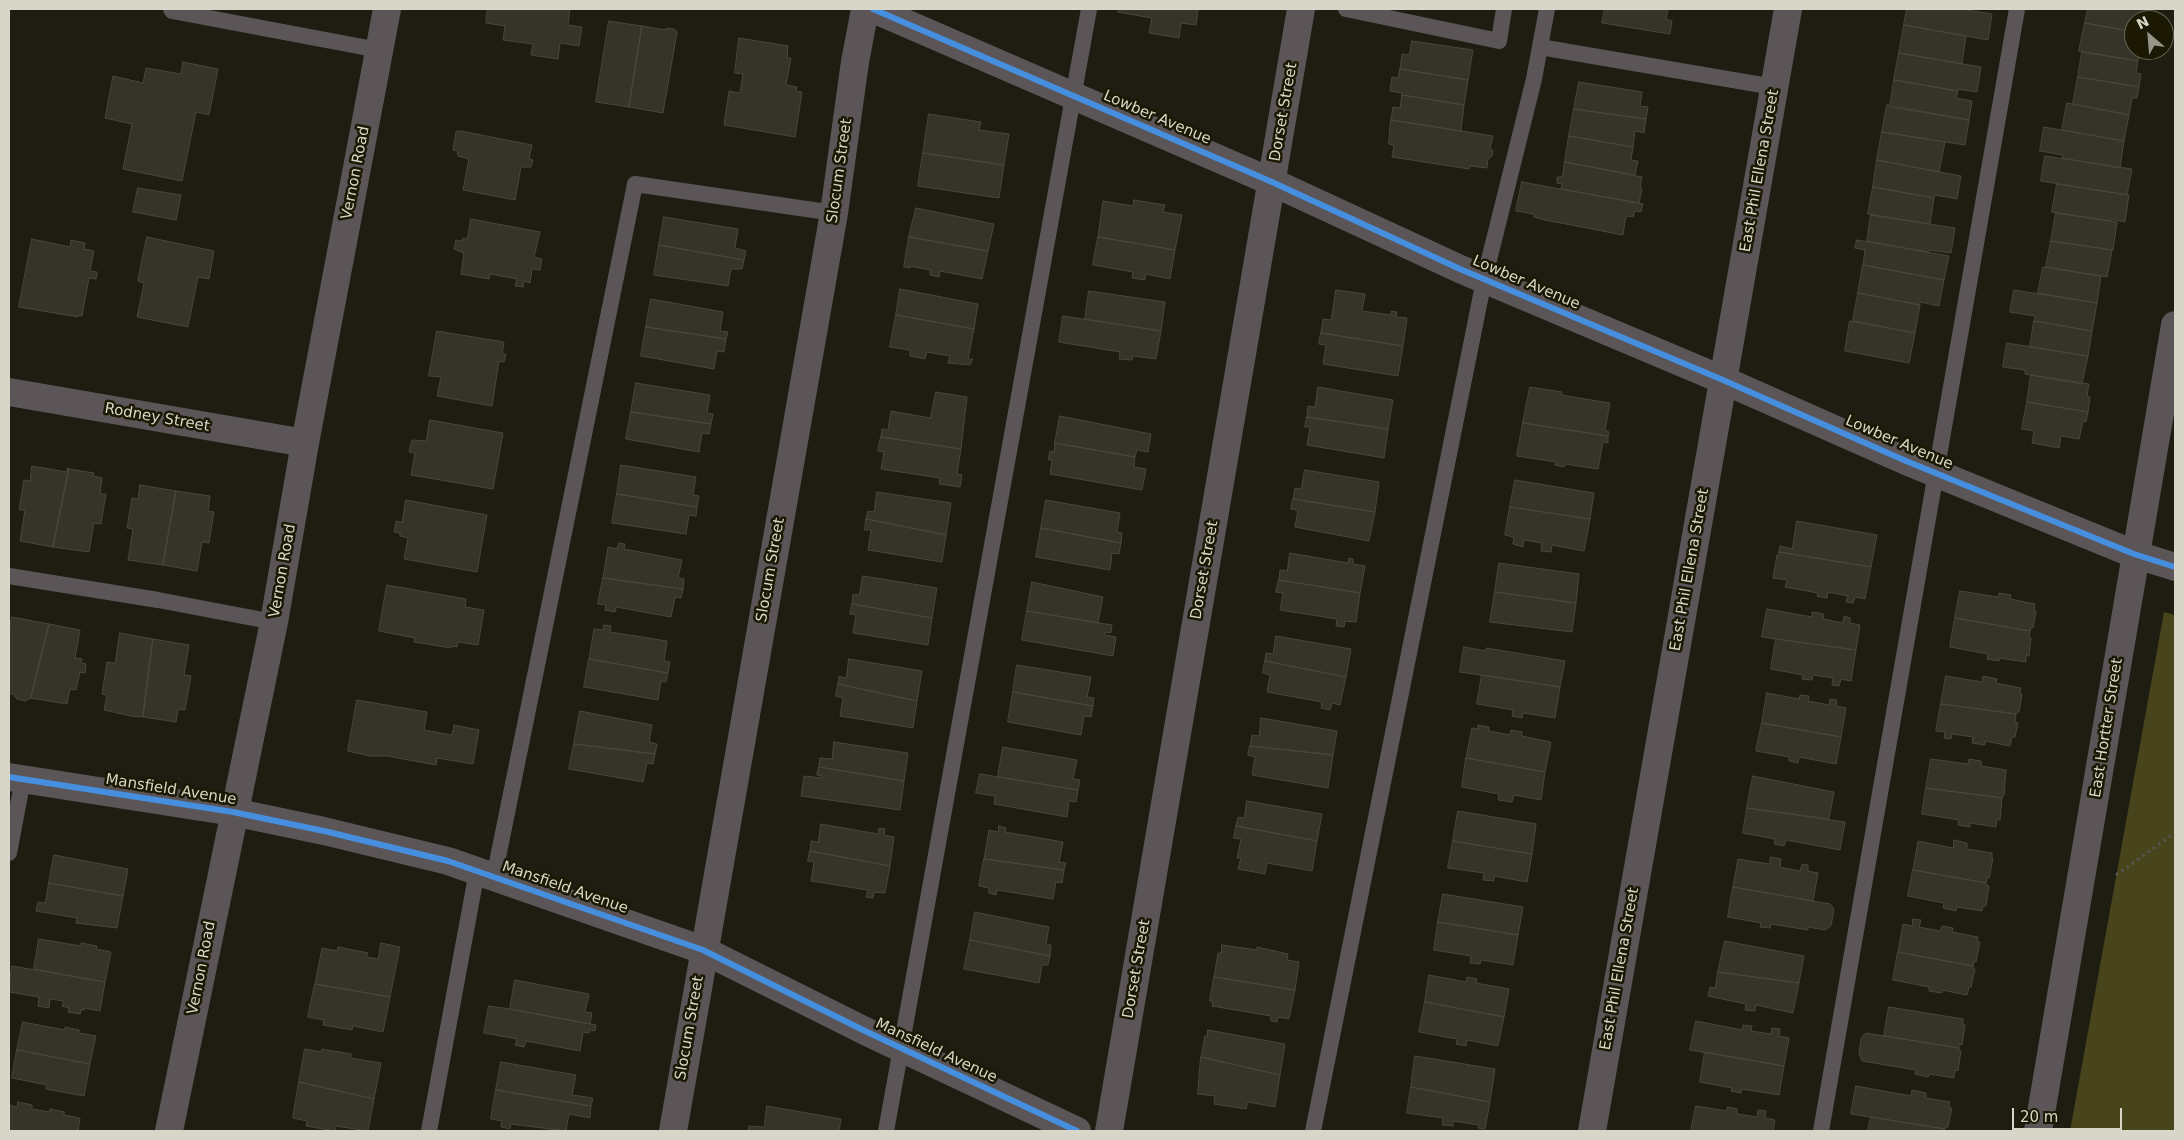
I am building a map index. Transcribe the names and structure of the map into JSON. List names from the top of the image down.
{
  "streets": {
    "street": [
      "Dorset Street",
      "Lowber Avenue",
      "Slocum Street",
      "East Phil Ellena Street",
      "Vernon Road",
      "Rodney Street",
      "East Hortter Street",
      "Mansfield Avenue"
    ]
  },
  "crossings": [
    ["Dorset Street", "Lowber Avenue"],
    ["Lowber Avenue", "East Phil Ellena Street"],
    ["Lowber Avenue", "East Hortter Street"],
    ["Slocum Street", "Mansfield Avenue"],
    ["Vernon Road", "Rodney Street"],
    ["Vernon Road", "Mansfield Avenue"]
  ],
  "scale_bar": "20 m",
  "north": "top left"
}
